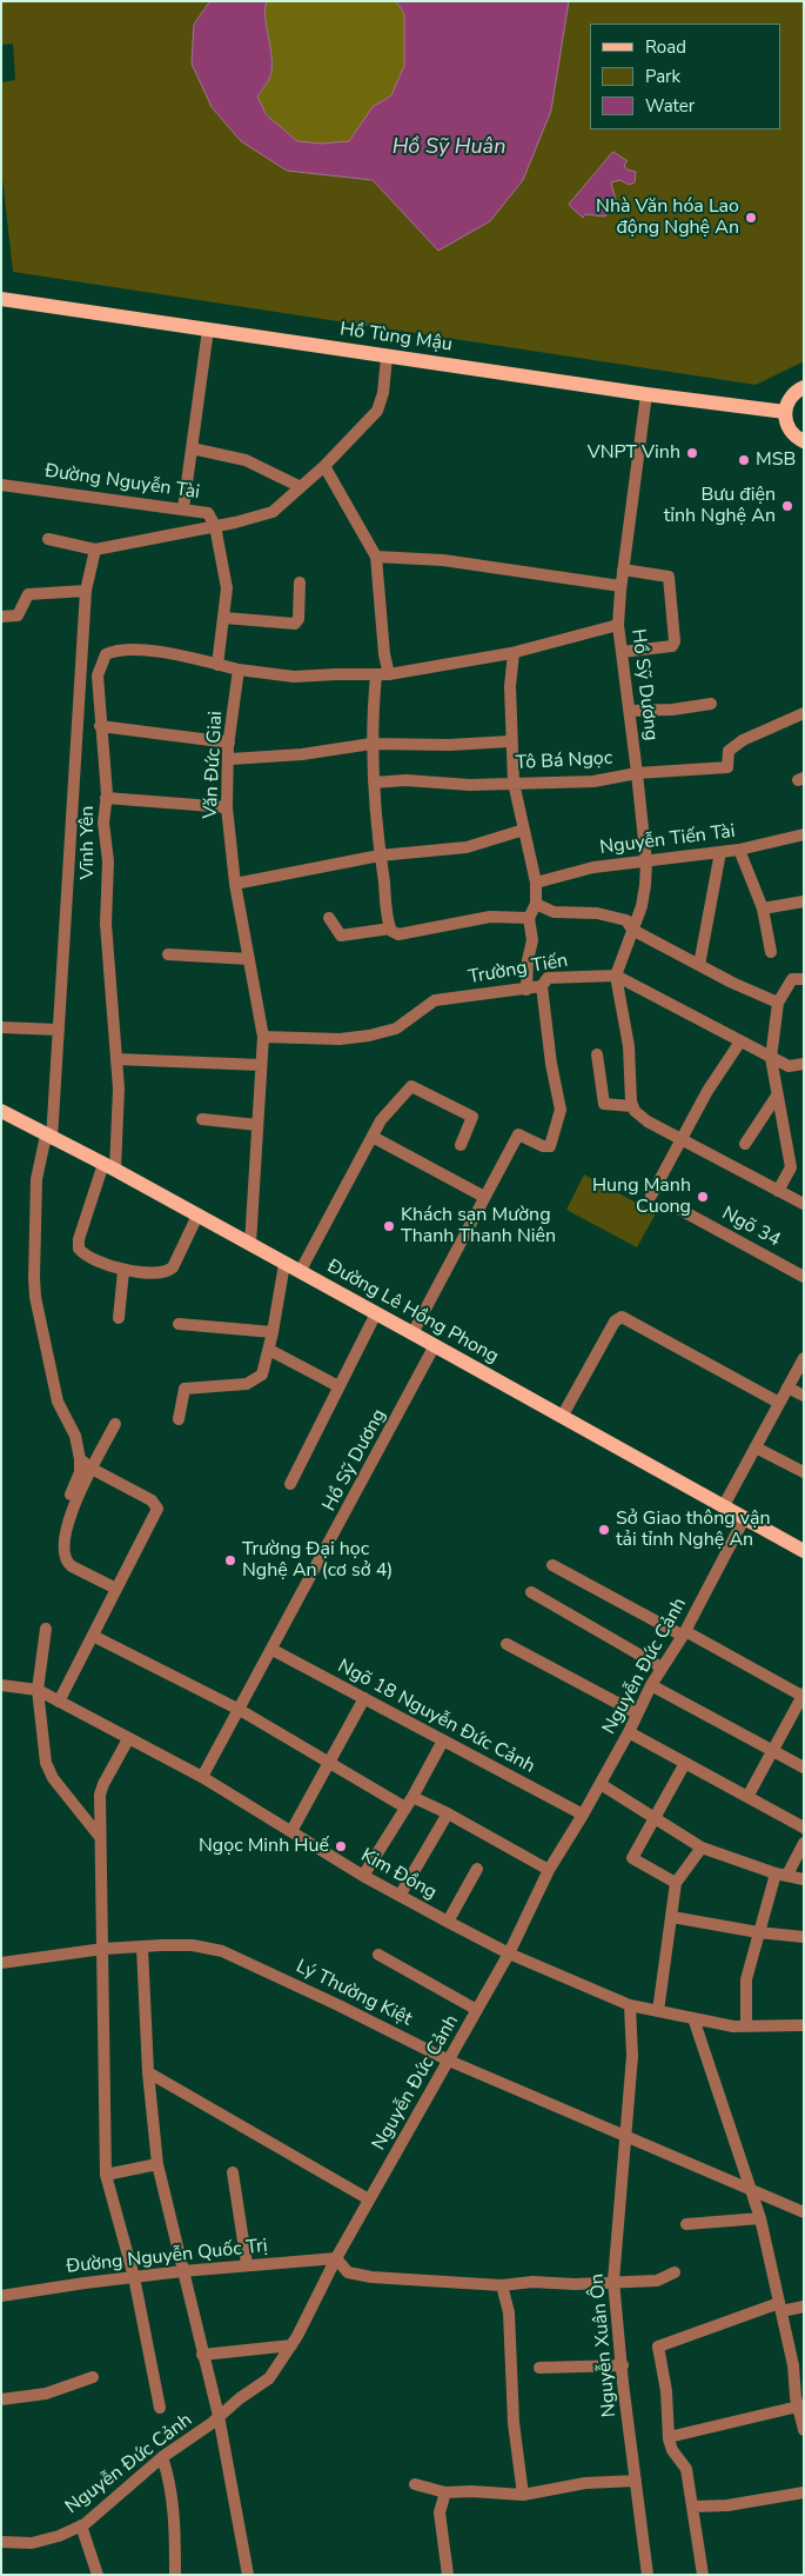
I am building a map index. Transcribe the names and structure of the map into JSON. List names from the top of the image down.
{
  "streets": {
    "main road": ["Hồ Tùng Mậu", "Đường Lê Hồng Phong"],
    "street": [
      "Đường Nguyễn Tài",
      "Hồ Sỹ Dương",
      "Tô Bá Ngọc",
      "Văn Đức Giai",
      "Nguyễn Tiến Tài",
      "Vĩnh Yên",
      "Trường Tiến",
      "Ngõ 34",
      "Nguyễn Đức Cảnh",
      "Ngõ 18 Nguyễn Đức Cảnh",
      "Kim Đồng",
      "Lý Thường Kiệt",
      "Đường Nguyễn Quốc Trị",
      "Nguyễn Xuân Ôn"
    ]
  },
  "crossings": [
    ["Hồ Tùng Mậu", "Đường Nguyễn Tài"],
    ["Hồ Tùng Mậu", "Hồ Sỹ Dương"],
    ["Hồ Sỹ Dương", "Tô Bá Ngọc"],
    ["Hồ Sỹ Dương", "Nguyễn Tiến Tài"],
    ["Hồ Sỹ Dương", "Trường Tiến"],
    ["Hồ Sỹ Dương", "Đường Lê Hồng Phong"],
    ["Hồ Sỹ Dương", "Ngõ 18 Nguyễn Đức Cảnh"],
    ["Hồ Sỹ Dương", "Kim Đồng"],
    ["Văn Đức Giai", "Vĩnh Yên"],
    ["Văn Đức Giai", "Trường Tiến"],
    ["Văn Đức Giai", "Đường Lê Hồng Phong"],
    ["Vĩnh Yên", "Đường Lê Hồng Phong"],
    ["Đường Lê Hồng Phong", "Nguyễn Đức Cảnh"],
    ["Nguyễn Đức Cảnh", "Ngõ 18 Nguyễn Đức Cảnh"],
    ["Nguyễn Đức Cảnh", "Kim Đồng"],
    ["Nguyễn Đức Cảnh", "Lý Thường Kiệt"],
    ["Nguyễn Đức Cảnh", "Đường Nguyễn Quốc Trị"],
    ["Kim Đồng", "Nguyễn Xuân Ôn"],
    ["Lý Thường Kiệt", "Nguyễn Xuân Ôn"]
  ],
  "water": ["Hồ Sỹ Huân"],
  "places": [
    "Nhà Văn hóa Lao động Nghệ An",
    "VNPT Vinh",
    "MSB",
    "Bưu điện tỉnh Nghệ An",
    "Hung Manh Cuong",
    "Khách sạn Mường Thanh Thanh Niên",
    "Sở Giao thông vận tải tỉnh Nghệ An",
    "Trường Đại học Nghệ An (cơ sở 4)",
    "Ngọc Minh Huế"
  ],
  "legend": ["Road", "Park", "Water"]
}
